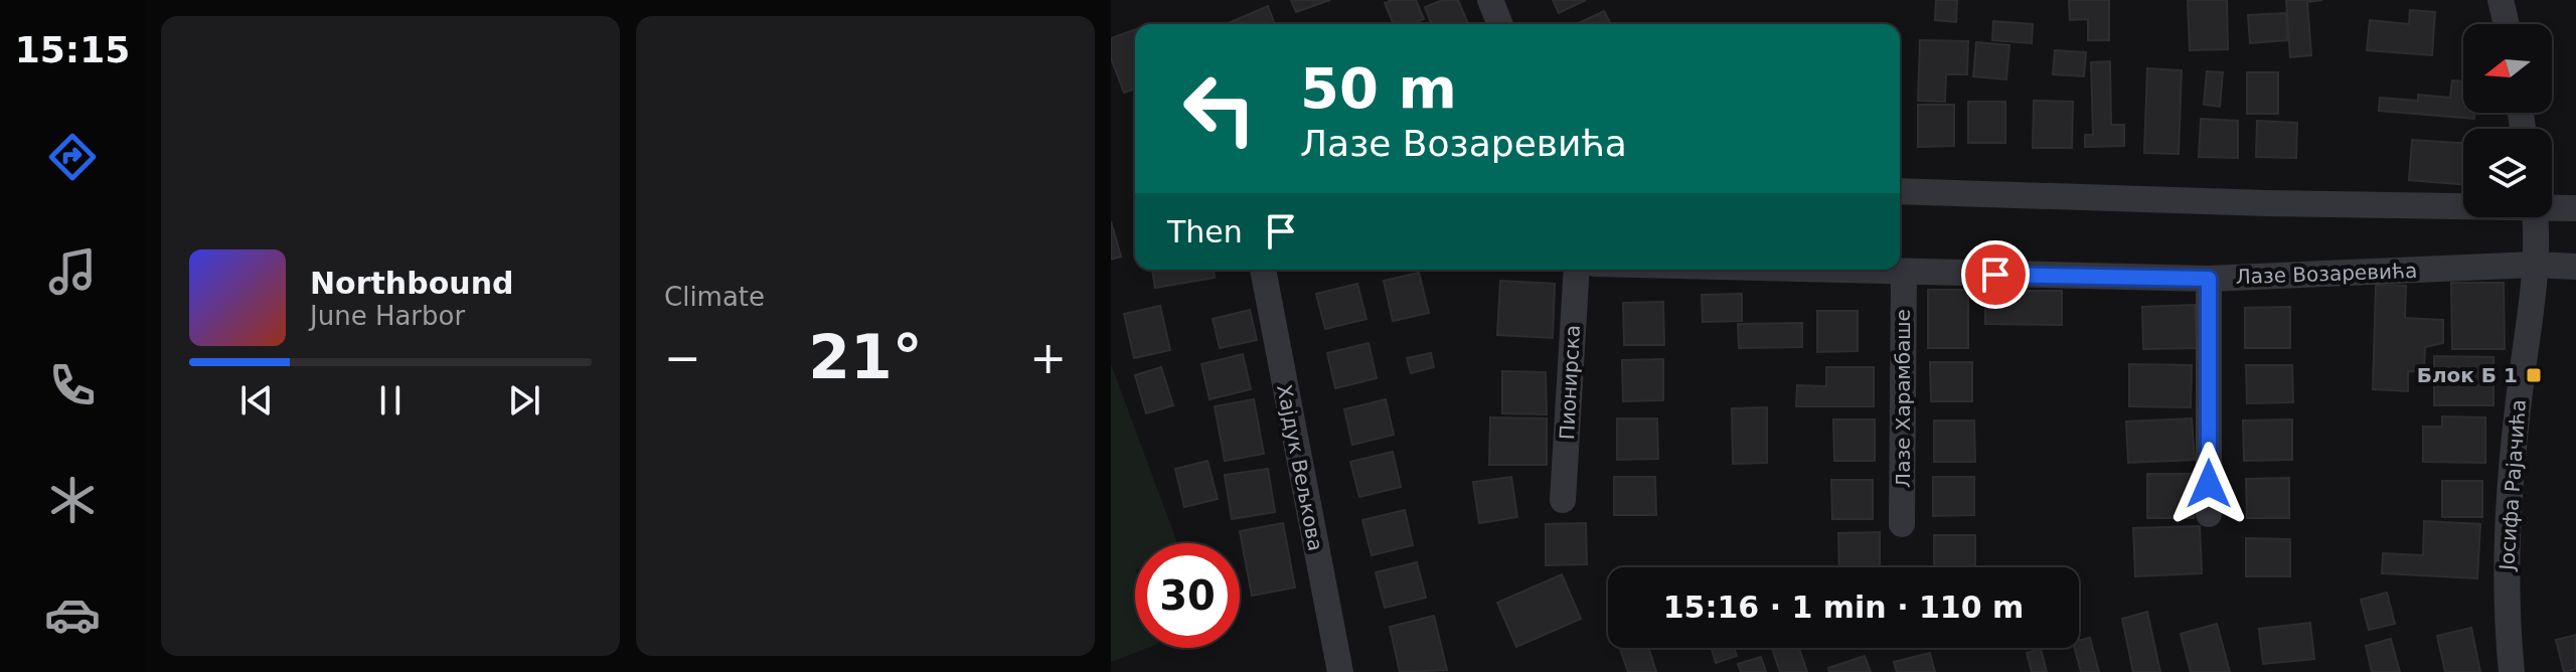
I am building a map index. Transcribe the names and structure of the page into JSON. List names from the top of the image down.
{
  "streets": {
    "street": [
      "Лазе Возаревића",
      "Пионирска",
      "Лазе Харамбаше",
      "Хајдук Вељкова",
      "Јосифа Рајачића"
    ]
  },
  "crossings": [
    ["Лазе Возаревића", "Лазе Харамбаше"],
    ["Лазе Возаревића", "Јосифа Рајачића"]
  ],
  "places": {
    "transit": ["Блок Б 1"]
  },
  "north": "left",
  "page": {
    "tabs": "15:15",
    "tile": "Climate",
    "turn": ["50 m", "Лазе Возаревића"],
    "then": "Then",
    "song": ["Northbound", "June Harbor"],
    "heat": ["−", "21°", "+"],
    "limit": "30",
    "trip": "15:16 · 1 min · 110 m"
  }
}
